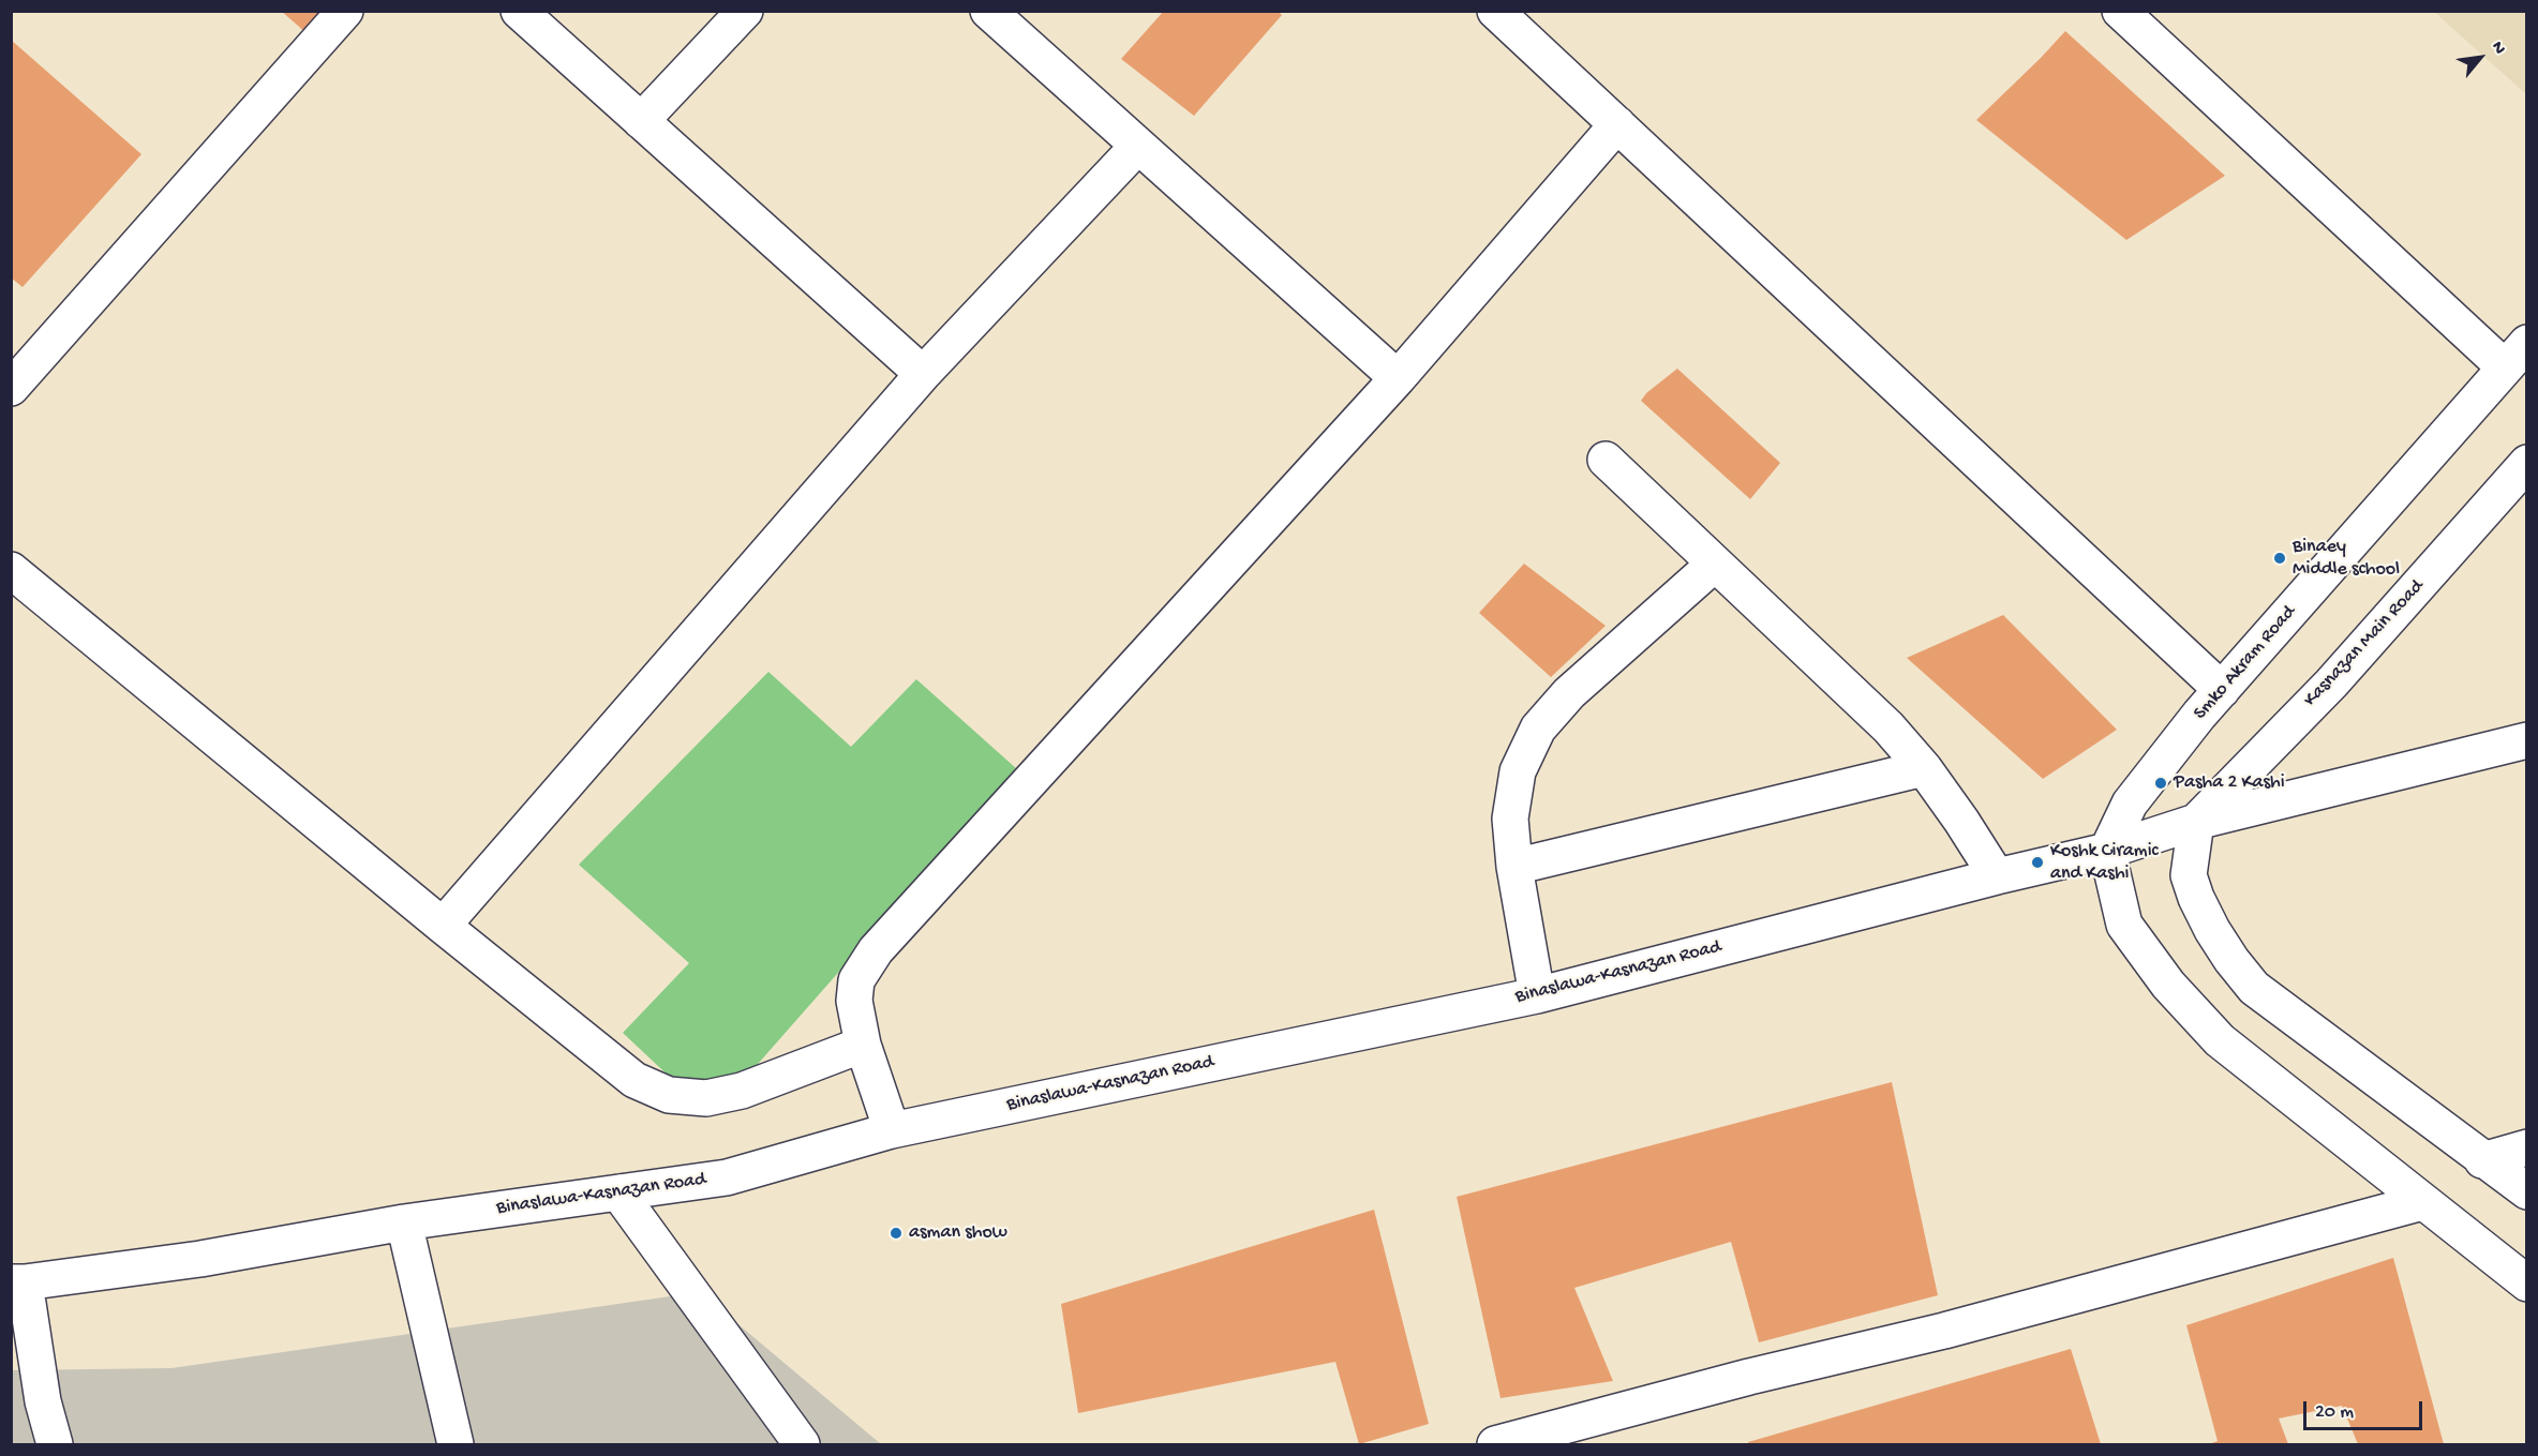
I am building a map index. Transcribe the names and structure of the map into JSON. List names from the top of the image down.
{
  "streets": {
    "street": ["Kasnazan Main Road", "Smko Akram Road", "Binaslawa-Kasnazan Road"]
  },
  "crossings": [
    ["Kasnazan Main Road", "Binaslawa-Kasnazan Road"],
    ["Smko Akram Road", "Binaslawa-Kasnazan Road"]
  ],
  "places": [
    "Binaey Middle school",
    "Pasha 2 Kashi",
    "Koshk Ciramic and Kashi",
    "asman show"
  ],
  "scale_bar": "20 m",
  "north": "top right"
}
